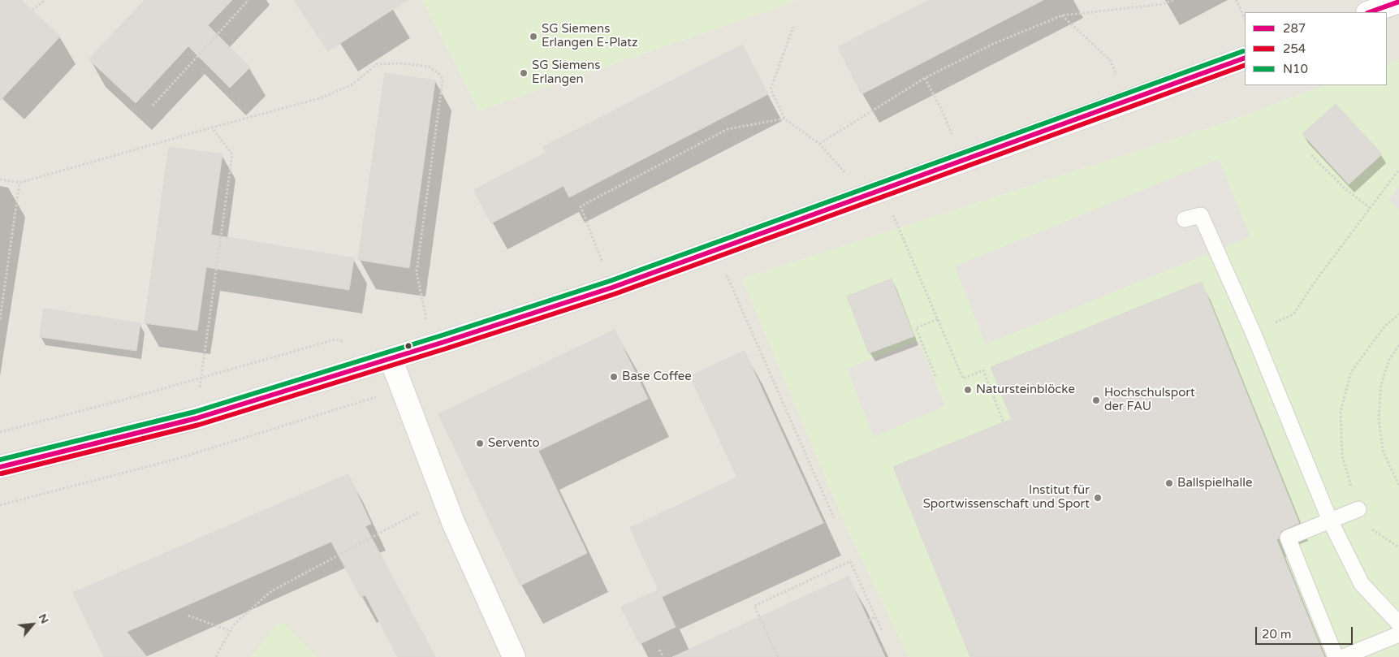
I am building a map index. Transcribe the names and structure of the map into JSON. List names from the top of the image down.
{
  "places": [
    "SG Siemens Erlangen E-Platz",
    "SG Siemens Erlangen",
    "Base Coffee",
    "Natursteinblöcke",
    "Hochschulsport der FAU",
    "Servento",
    "Ballspielhalle",
    "Institut für Sportwissenschaft und Sport"
  ],
  "lines": ["transit line 287", "transit line N10", "transit line 254"],
  "legend": ["287", "254", "N10"],
  "scale_bar": "20 m",
  "north": "top right"
}
